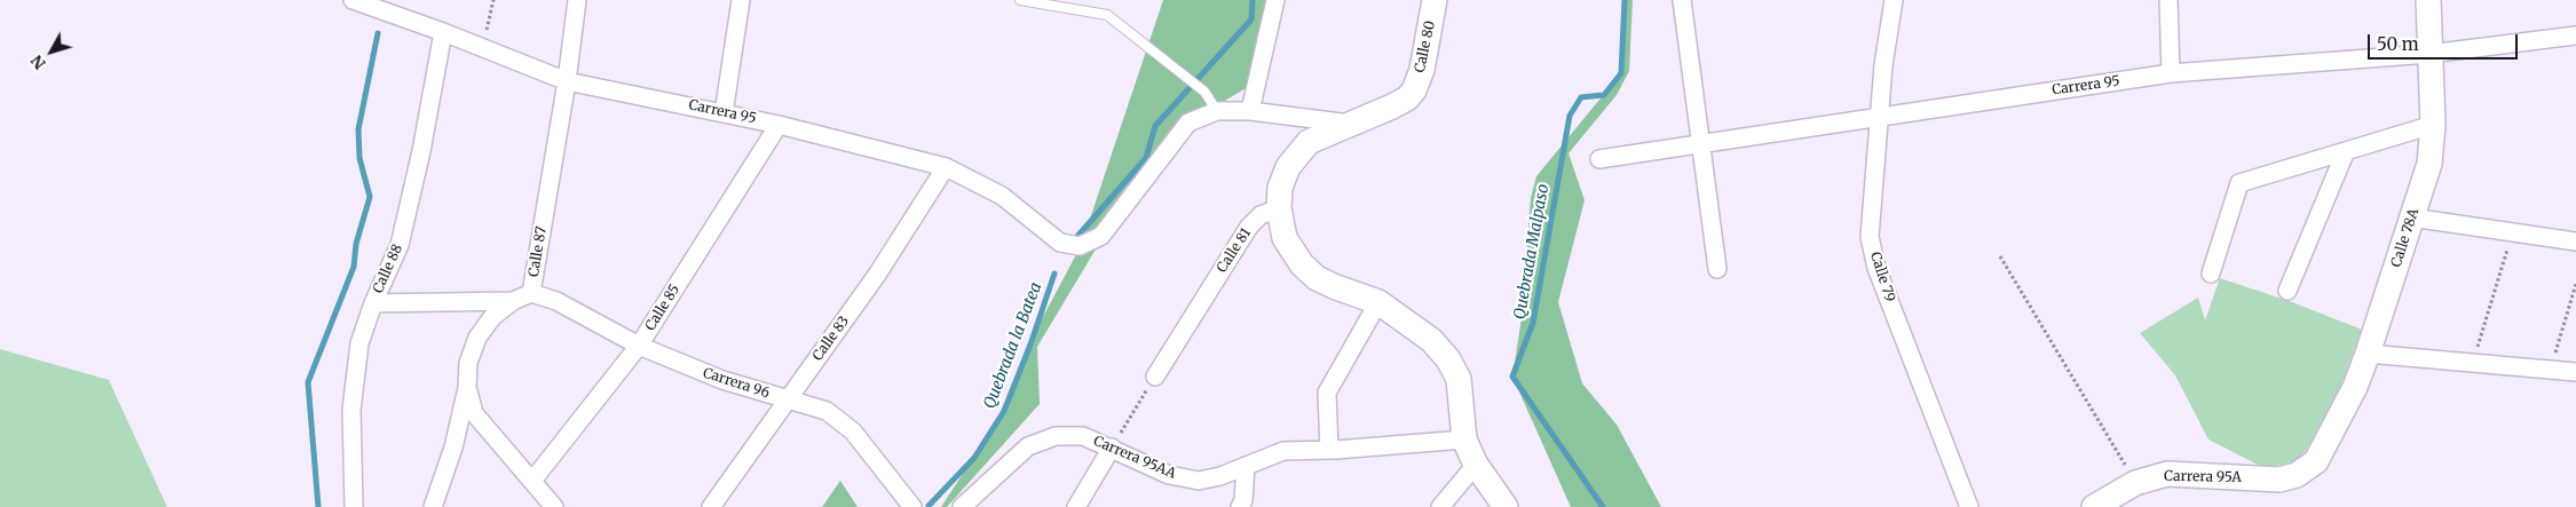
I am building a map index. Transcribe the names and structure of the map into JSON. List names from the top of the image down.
{
  "streets": {
    "street": [
      "Calle 80",
      "Carrera 95",
      "Calle 78A",
      "Calle 81",
      "Calle 87",
      "Calle 88",
      "Calle 79",
      "Calle 85",
      "Calle 83",
      "Carrera 96",
      "Carrera 95AA",
      "Carrera 95A"
    ]
  },
  "crossings": [
    ["Carrera 95", "Calle 78A"],
    ["Carrera 95", "Calle 87"],
    ["Carrera 95", "Calle 88"],
    ["Carrera 95", "Calle 79"],
    ["Carrera 95", "Calle 85"],
    ["Carrera 95", "Calle 83"],
    ["Calle 78A", "Carrera 95A"],
    ["Calle 87", "Carrera 96"],
    ["Calle 85", "Carrera 96"],
    ["Calle 83", "Carrera 96"]
  ],
  "water": ["Quebrada Malpaso", "Quebrada la Batea"],
  "scale_bar": "50 m",
  "north": "bottom left"
}
